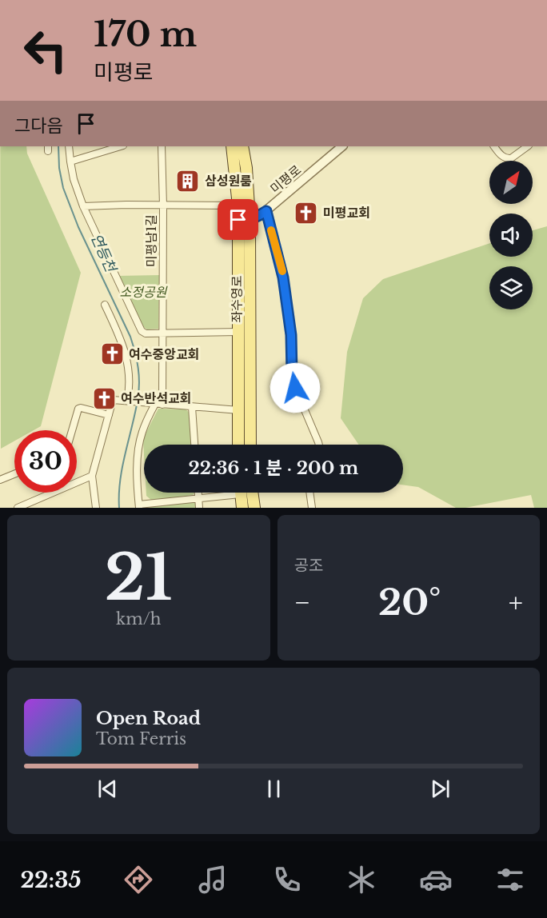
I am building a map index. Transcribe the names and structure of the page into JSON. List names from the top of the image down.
{
  "streets": {
    "main road": ["좌수영로"],
    "street": ["미평로", "미평남1길"]
  },
  "crossings": [
    ["미평로", "좌수영로"]
  ],
  "water": ["연등천"],
  "parks": ["소정공원"],
  "places": {
    "building": ["삼성원룸"],
    "church": ["미평교회", "여수중앙교회", "여수반석교회"]
  },
  "north": "top right",
  "page": {
    "turn": ["170 m", "미평로"],
    "then": "그다음",
    "limit": "30",
    "trip": "22:36 · 1 분 · 200 m",
    "tile": [
      ["21", "km/h"],
      "공조"
    ],
    "heat": ["−", "20°", "+"],
    "song": ["Open Road", "Tom Ferris"],
    "tabs": "22:35"
  }
}
